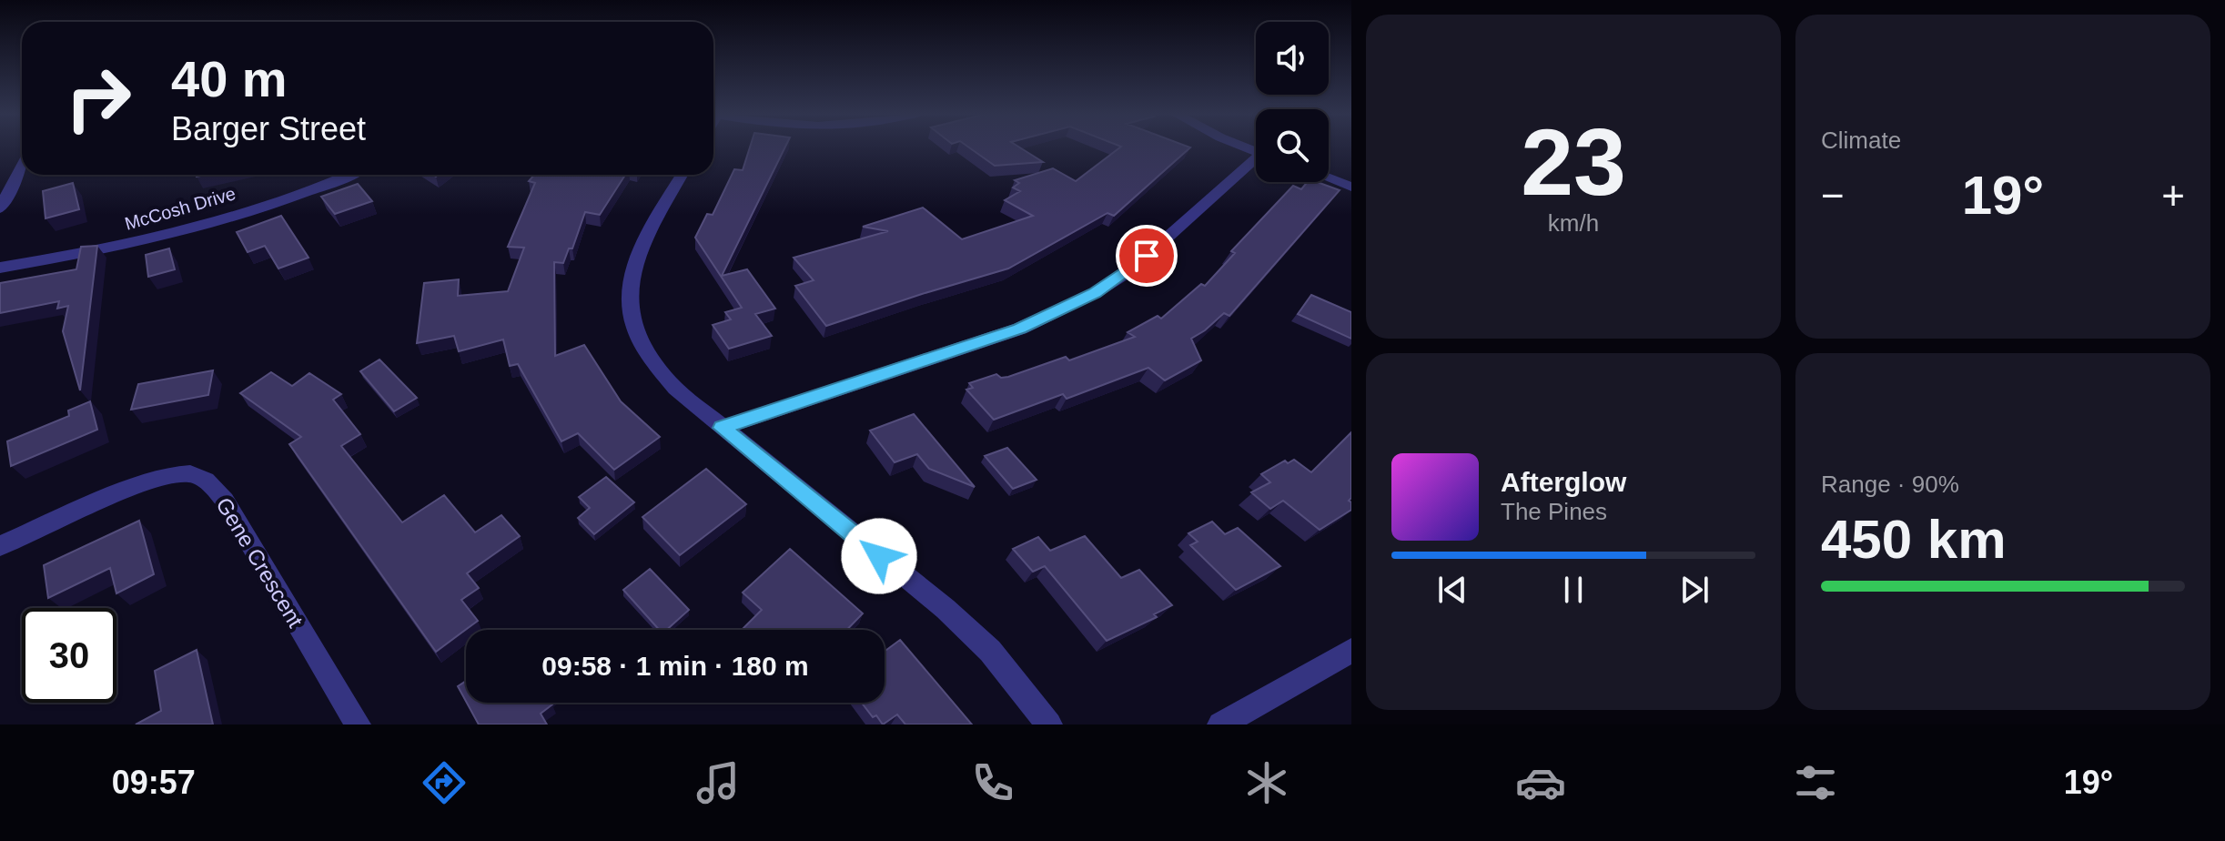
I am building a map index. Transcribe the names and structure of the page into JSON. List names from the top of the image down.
{
  "streets": {
    "street": ["McCosh Drive", "Gene Crescent"]
  },
  "page": {
    "tile": [
      ["23", "km/h"],
      "Climate",
      ["Range · 90%", "450 km"]
    ],
    "turn": ["40 m", "Barger Street"],
    "heat": ["−", "19°", "+"],
    "song": ["Afterglow", "The Pines"],
    "limit": "30",
    "trip": "09:58 · 1 min · 180 m",
    "tabs": ["09:57", "19°"]
  }
}
